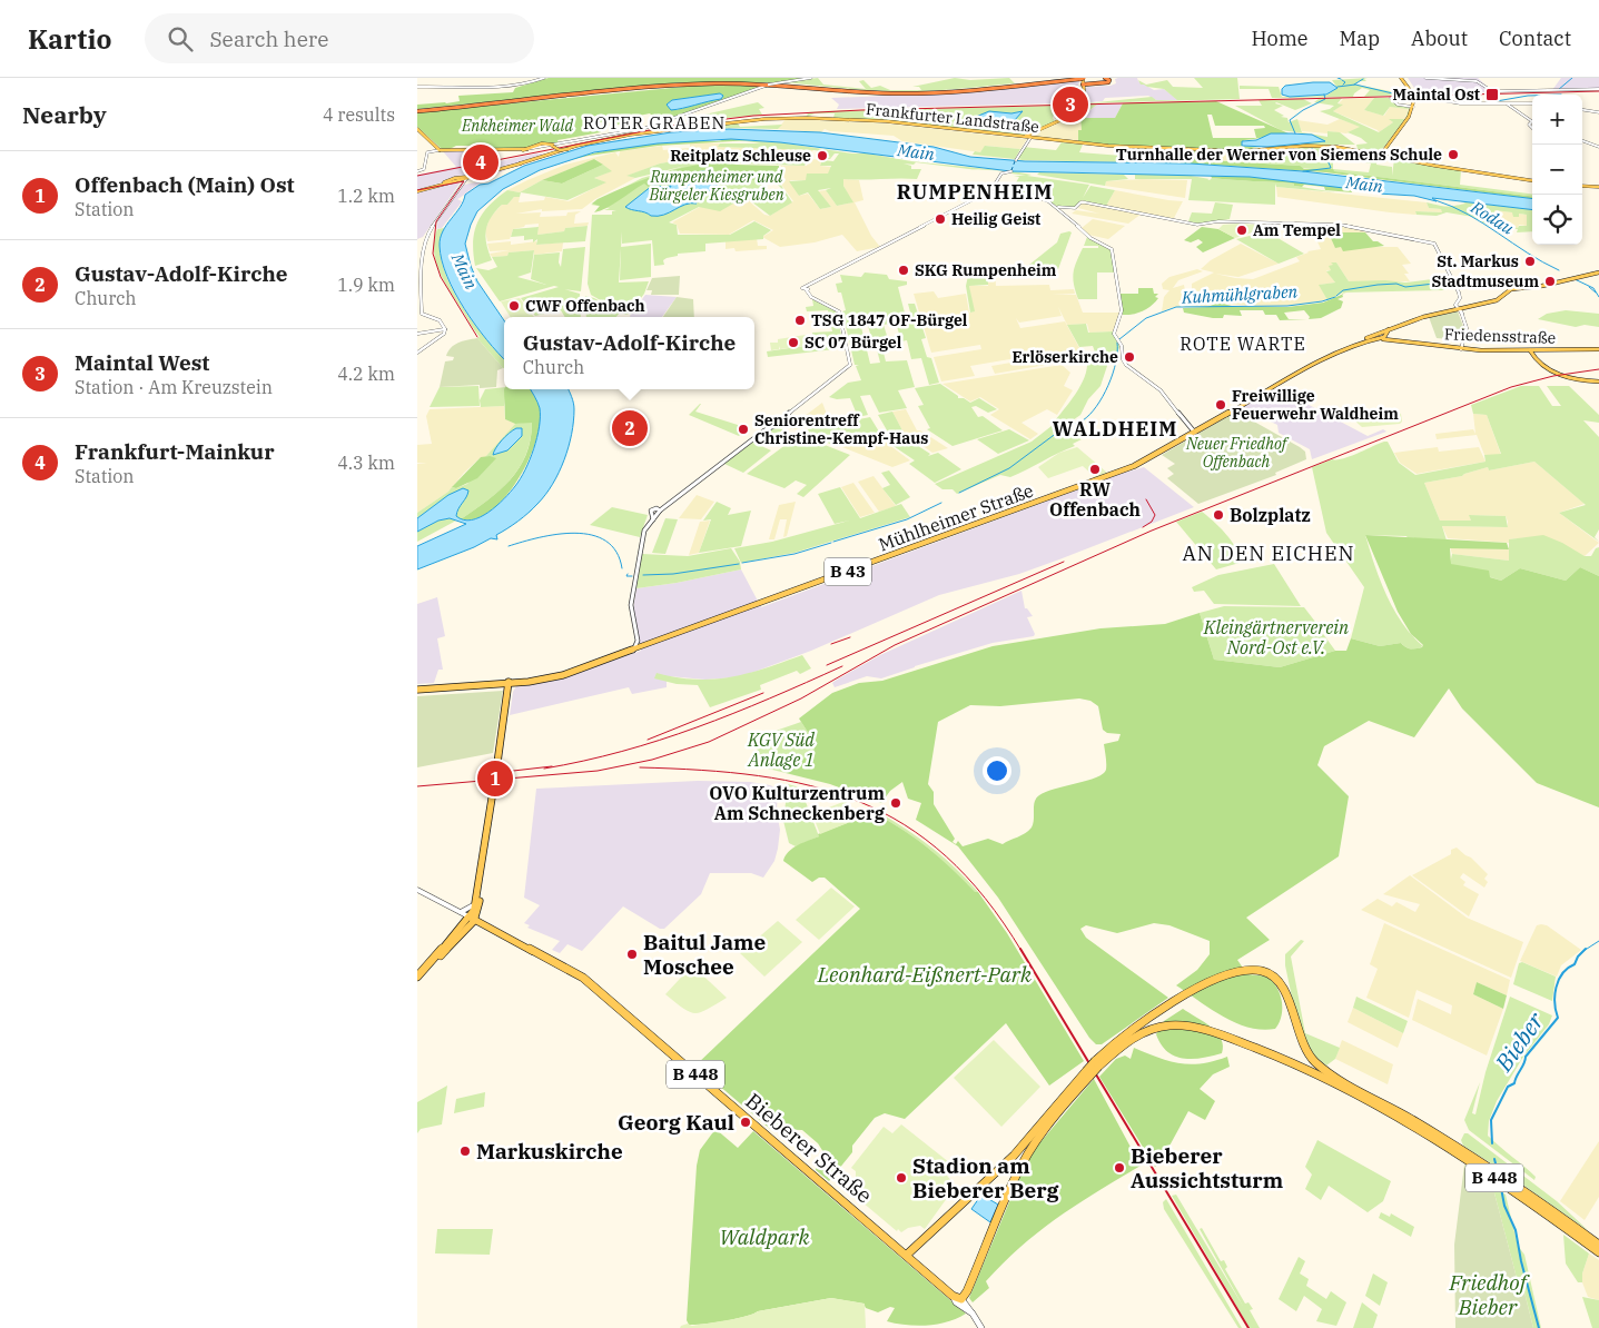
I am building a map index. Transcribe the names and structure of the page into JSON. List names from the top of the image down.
{
  "streets": {
    "main road": [
      "Frankfurter Landstraße",
      "Friedensstraße",
      "Mühlheimer Straße",
      "B 43",
      "B 448",
      "Bieberer Straße"
    ]
  },
  "crossings": [
    ["B 448", "Bieberer Straße"]
  ],
  "districts": [
    "ROTER GRABEN",
    "RUMPENHEIM",
    "ROTE WARTE",
    "WALDHEIM",
    "AN DEN EICHEN"
  ],
  "water": [
    "Main",
    "Rodau",
    "Kuhmühlgraben",
    "Bieber"
  ],
  "parks": [
    "Enkheimer Wald",
    "Rumpenheimer und Bürgeler Kiesgruben",
    "Neuer Friedhof Offenbach",
    "Kleingärtnerverein Nord-Ost e.V.",
    "KGV Süd Anlage 1",
    "Leonhard-Eißnert-Park",
    "Waldpark",
    "Friedhof Bieber"
  ],
  "places": {
    "transit": ["Maintal Ost"],
    "other": [
      "Turnhalle der Werner von Siemens Schule",
      "Reitplatz Schleuse",
      "Heilig Geist",
      "Am Tempel",
      "St. Markus",
      "SKG Rumpenheim",
      "Stadtmuseum",
      "CWF Offenbach",
      "TSG 1847 OF-Bürgel",
      "SC 07 Bürgel",
      "Erlöserkirche",
      "Freiwillige Feuerwehr Waldheim",
      "Seniorentreff Christine-Kempf-Haus",
      "RW Offenbach",
      "Bolzplatz",
      "OVO Kulturzentrum Am Schneckenberg",
      "Baitul Jame Moschee",
      "Georg Kaul",
      "Markuskirche",
      "Bieberer Aussichtsturm",
      "Stadion am Bieberer Berg"
    ]
  },
  "page": {
    "header": "Kartio",
    "search": "Search here",
    "nav": [
      "Home",
      "Map",
      "About",
      "Contact"
    ],
    "heading": ["Nearby", "4 results"],
    "pins": [
      "3",
      "4",
      "2",
      "1"
    ],
    "map_buttons": ["+", "−"],
    "list": [
      {
        "mark": "1",
        "name": "Offenbach (Main) Ost",
        "note": "Station",
        "value": "1.2 km"
      },
      {
        "mark": "2",
        "name": "Gustav-Adolf-Kirche",
        "note": "Church",
        "value": "1.9 km"
      },
      {
        "mark": "3",
        "name": "Maintal West",
        "note": "Station · Am Kreuzstein",
        "value": "4.2 km"
      },
      {
        "mark": "4",
        "name": "Frankfurt-Mainkur",
        "note": "Station",
        "value": "4.3 km"
      }
    ],
    "popup": ["Gustav-Adolf-Kirche", "Church"]
  }
}
